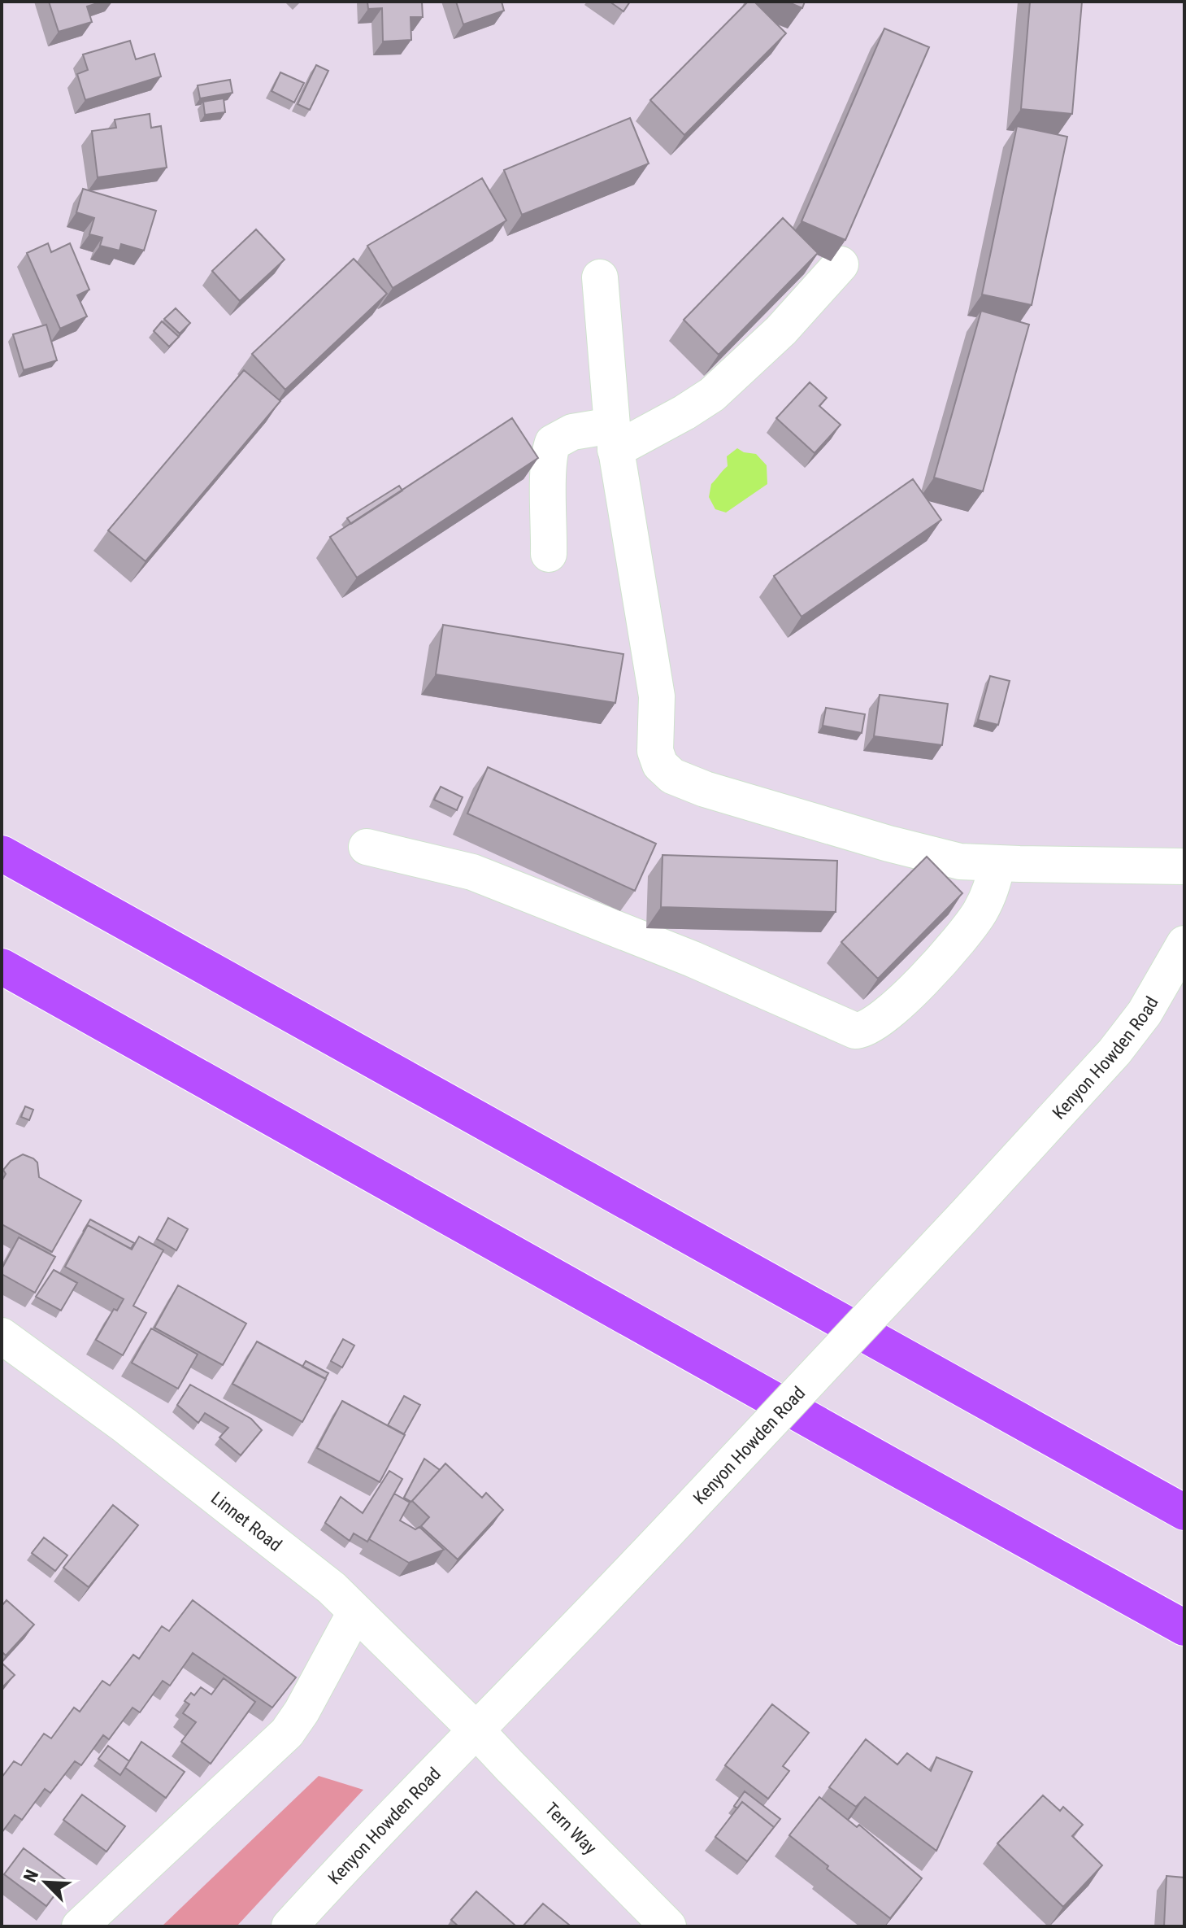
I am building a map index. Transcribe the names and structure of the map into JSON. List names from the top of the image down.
{
  "streets": {
    "street": ["Kenyon Howden Road", "Linnet Road", "Tern Way"]
  },
  "crossings": [
    ["Kenyon Howden Road", "Linnet Road"],
    ["Kenyon Howden Road", "Tern Way"],
    ["Linnet Road", "Tern Way"]
  ],
  "north": "top left"
}
